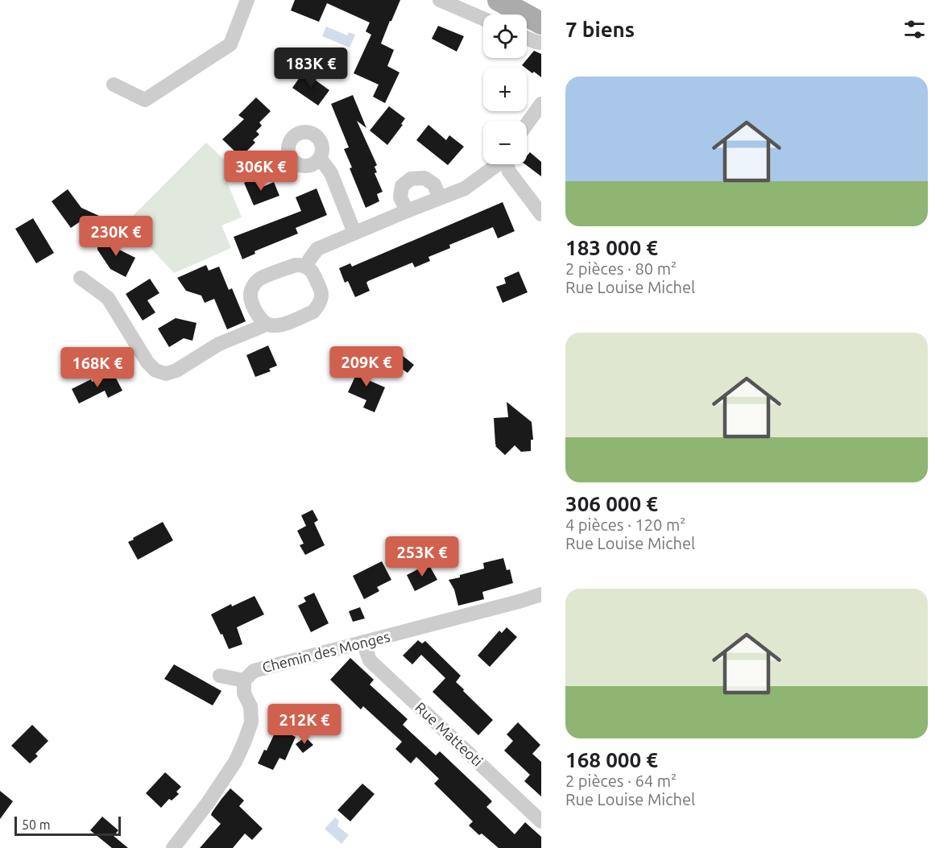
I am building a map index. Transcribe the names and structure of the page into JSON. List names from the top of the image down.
{
  "streets": {
    "street": ["Chemin des Monges", "Rue Matteoti"]
  },
  "crossings": [
    ["Chemin des Monges", "Rue Matteoti"]
  ],
  "scale_bar": "50 m",
  "page": {
    "heading": "7 biens",
    "map_buttons": ["+", "−"],
    "price": [
      "183K €",
      "306K €",
      "230K €",
      "209K €",
      "168K €",
      "253K €",
      "212K €"
    ],
    "list": [
      {
        "name": "183 000 €",
        "note": "2 pièces · 80 m² · Rue Louise Michel"
      },
      {
        "name": "306 000 €",
        "note": "4 pièces · 120 m² · Rue Louise Michel"
      },
      {
        "name": "168 000 €",
        "note": "2 pièces · 64 m² · Rue Louise Michel"
      }
    ],
    "scale": "50 m"
  }
}
